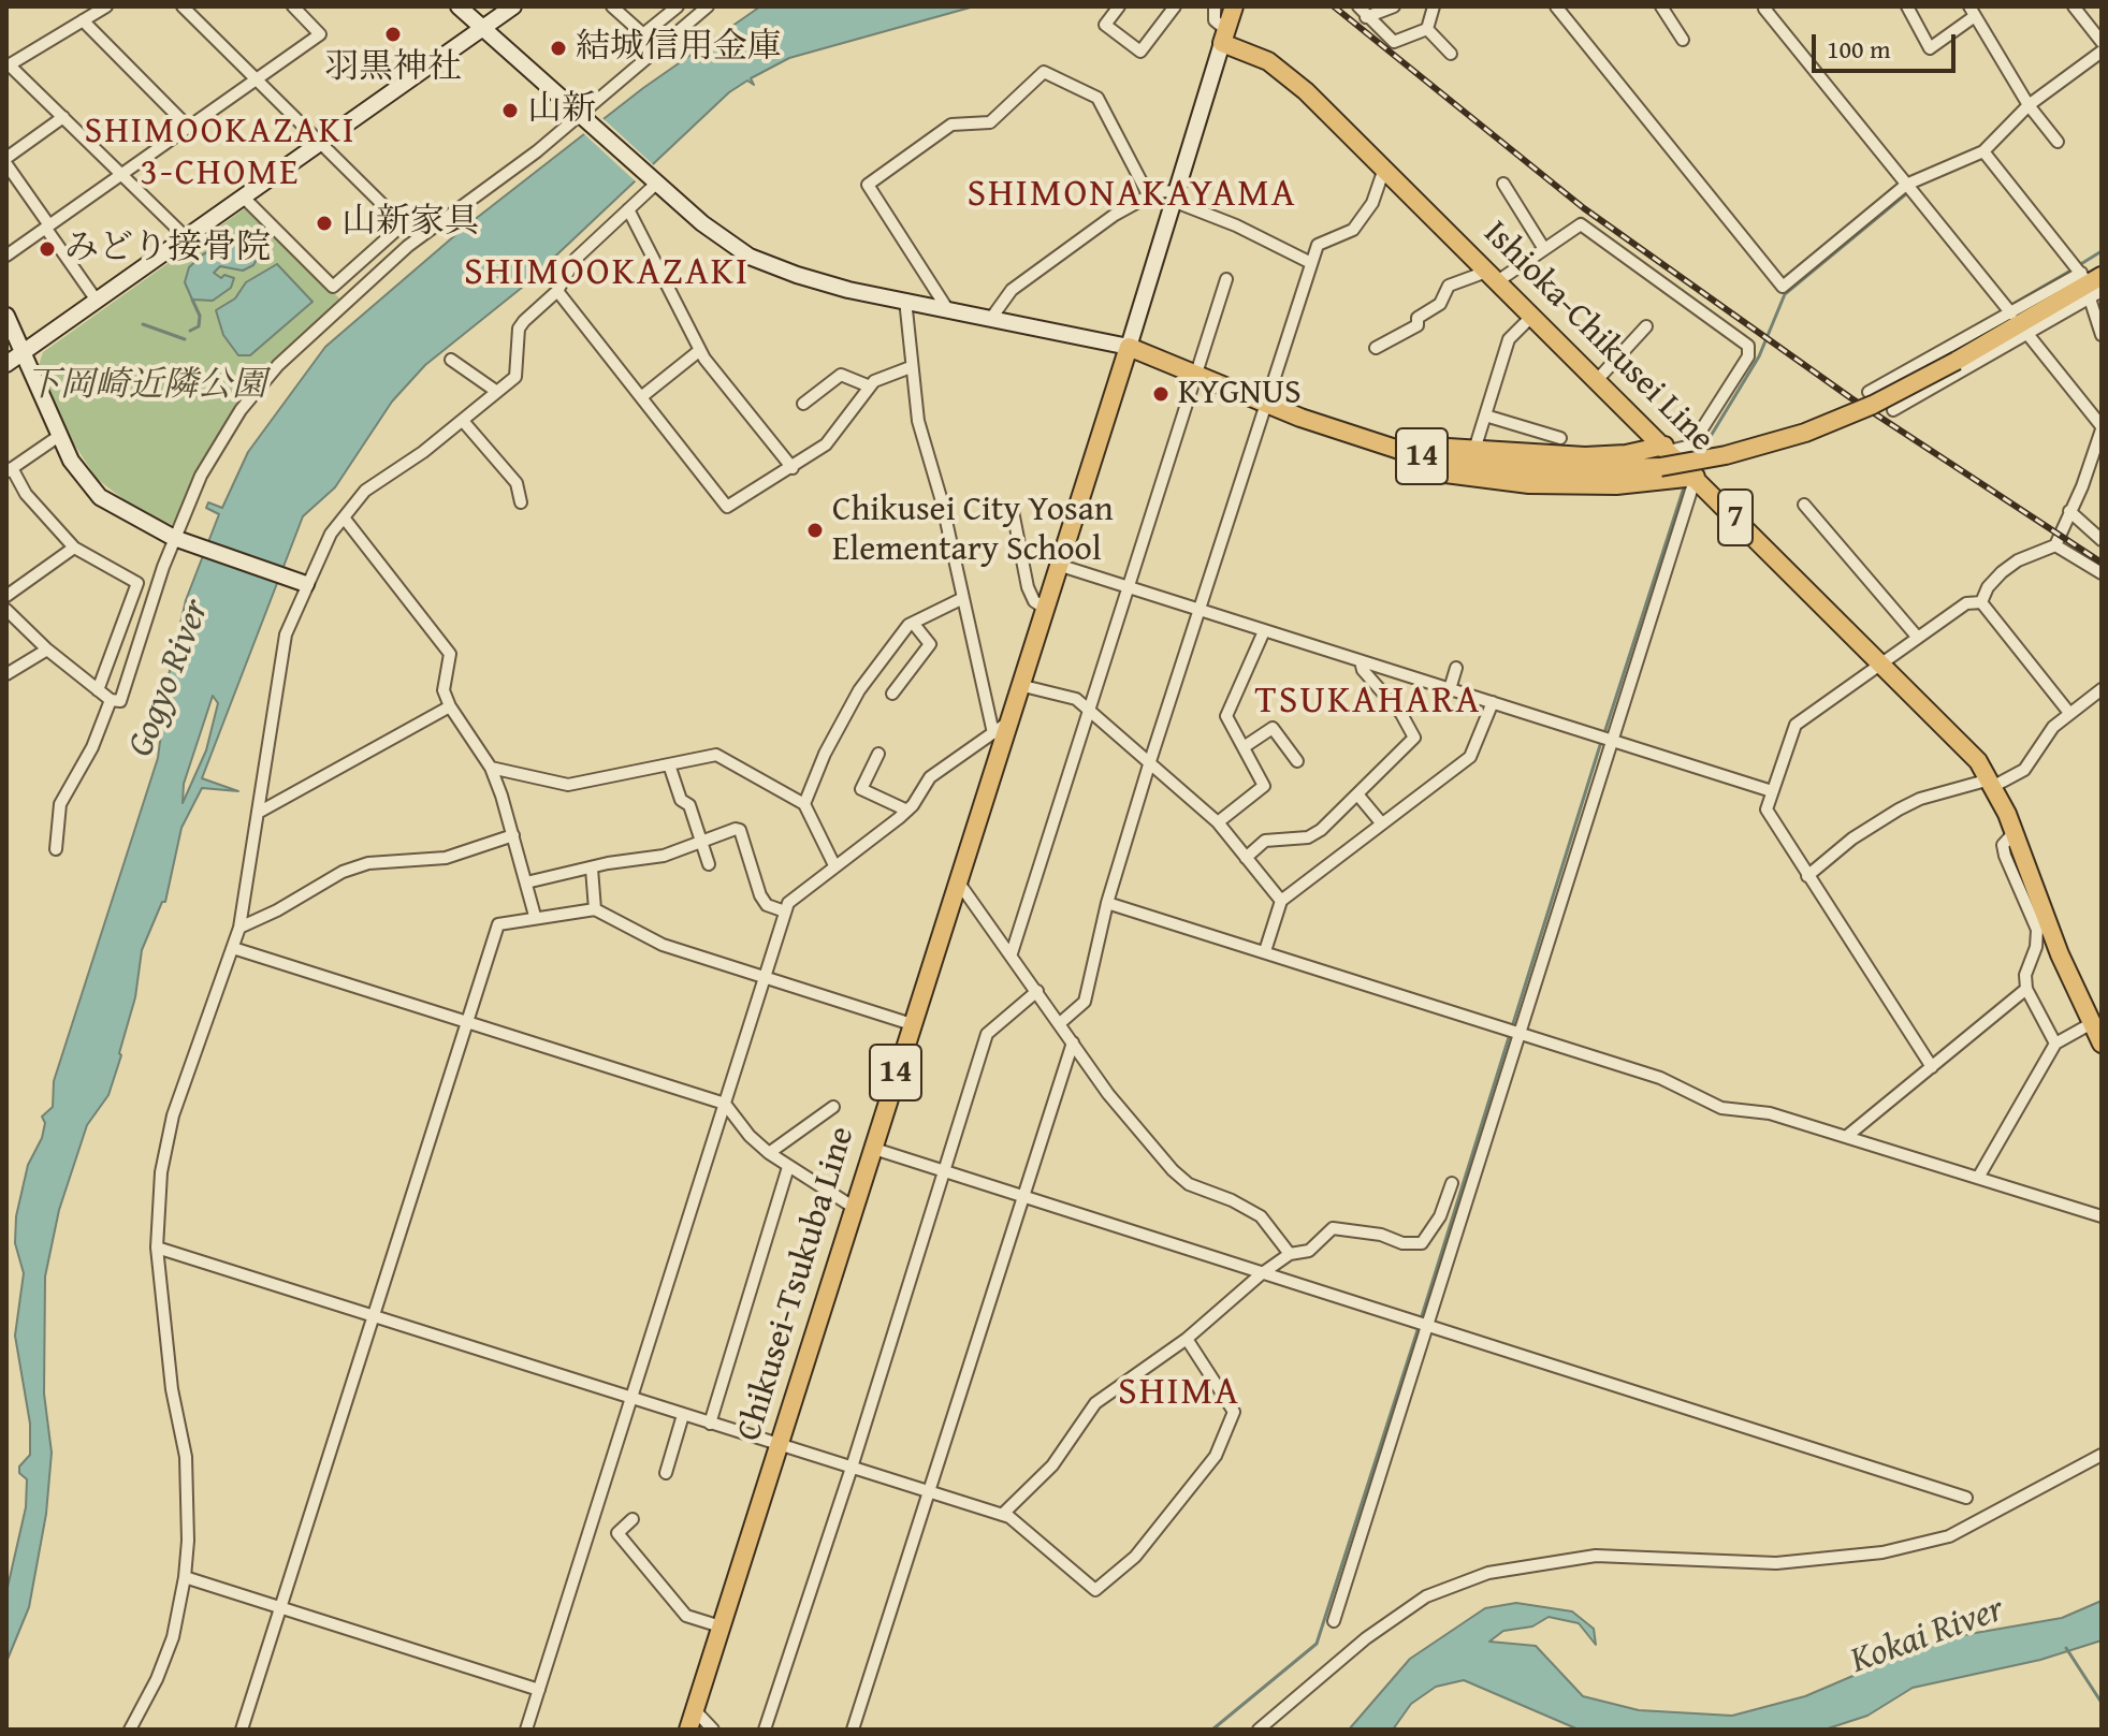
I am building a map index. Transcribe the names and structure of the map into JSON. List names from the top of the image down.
{
  "streets": {
    "main road": [
      "Ishioka-Chikusei Line",
      "14",
      "7",
      "Chikusei-Tsukuba Line"
    ]
  },
  "crossings": [
    ["Ishioka-Chikusei Line", "14"],
    ["14", "Chikusei-Tsukuba Line"]
  ],
  "districts": [
    "SHIMOOKAZAKI 3-CHOME",
    "SHIMONAKAYAMA",
    "SHIMOOKAZAKI",
    "TSUKAHARA",
    "SHIMA"
  ],
  "water": ["Gogyo River", "Kokai River"],
  "parks": ["下岡崎近隣公園"],
  "places": [
    "羽黒神社",
    "結城信用金庫",
    "山新",
    "山新家具",
    "みどり接骨院",
    "KYGNUS",
    "Chikusei City Yosan Elementary School"
  ],
  "scale_bar": "100 m"
}
